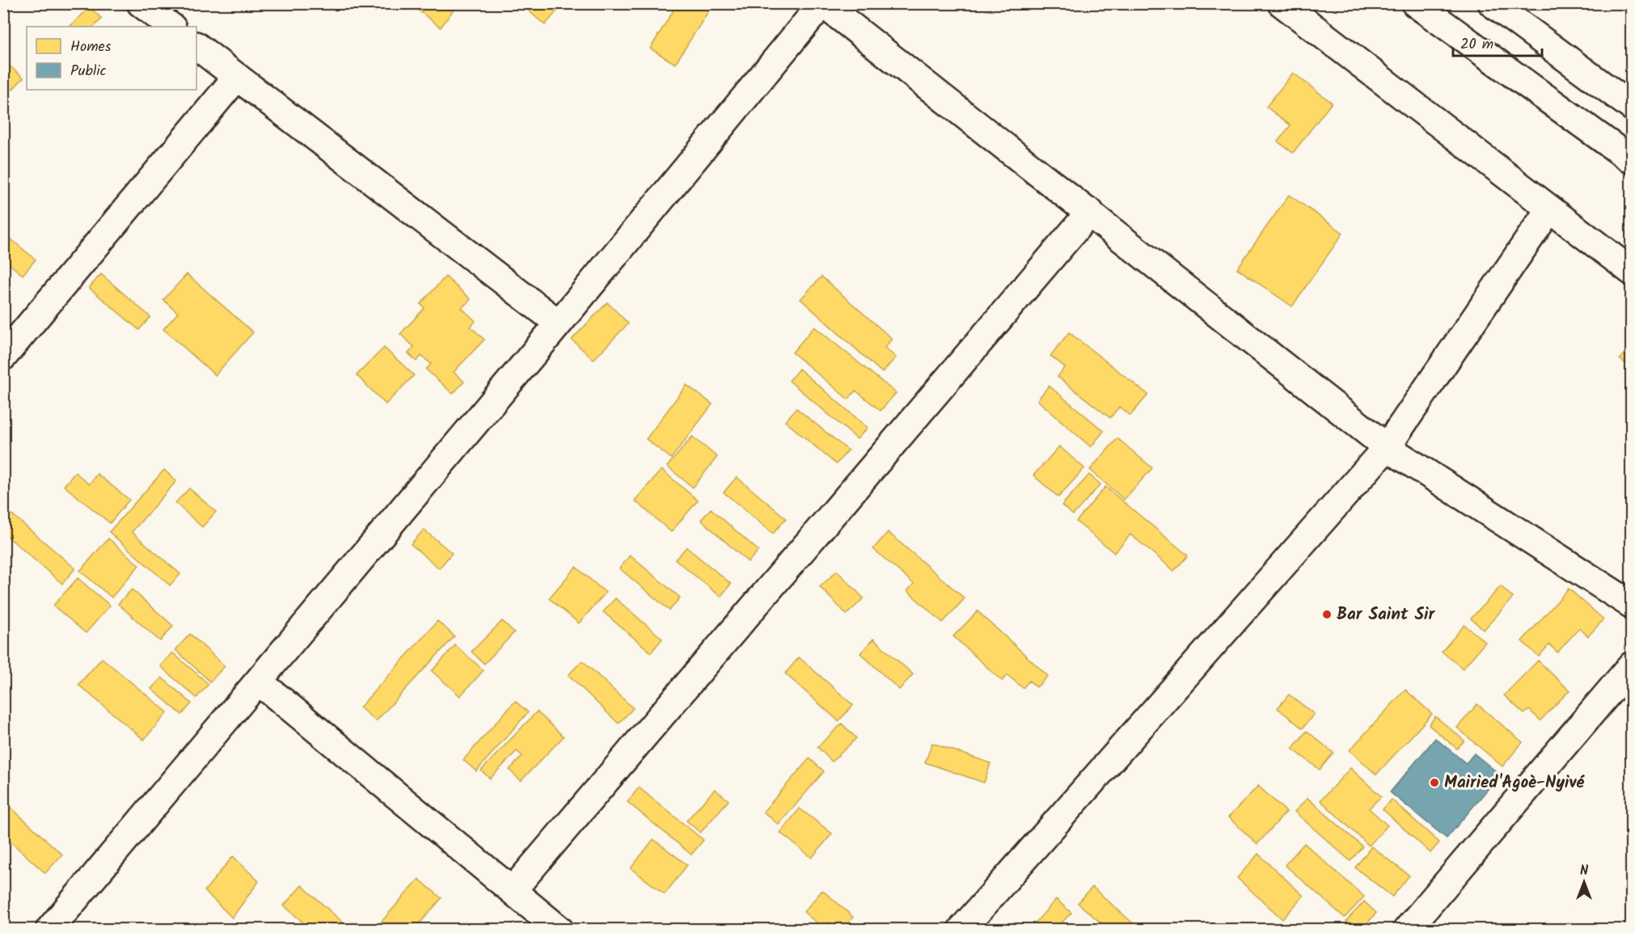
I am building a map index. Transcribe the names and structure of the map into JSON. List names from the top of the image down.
{
  "places": ["Bar Saint Sir", "Mairied'Agoè-Nyivé"],
  "legend": ["Homes", "Public"],
  "scale_bar": "20 m",
  "north": "top"
}
